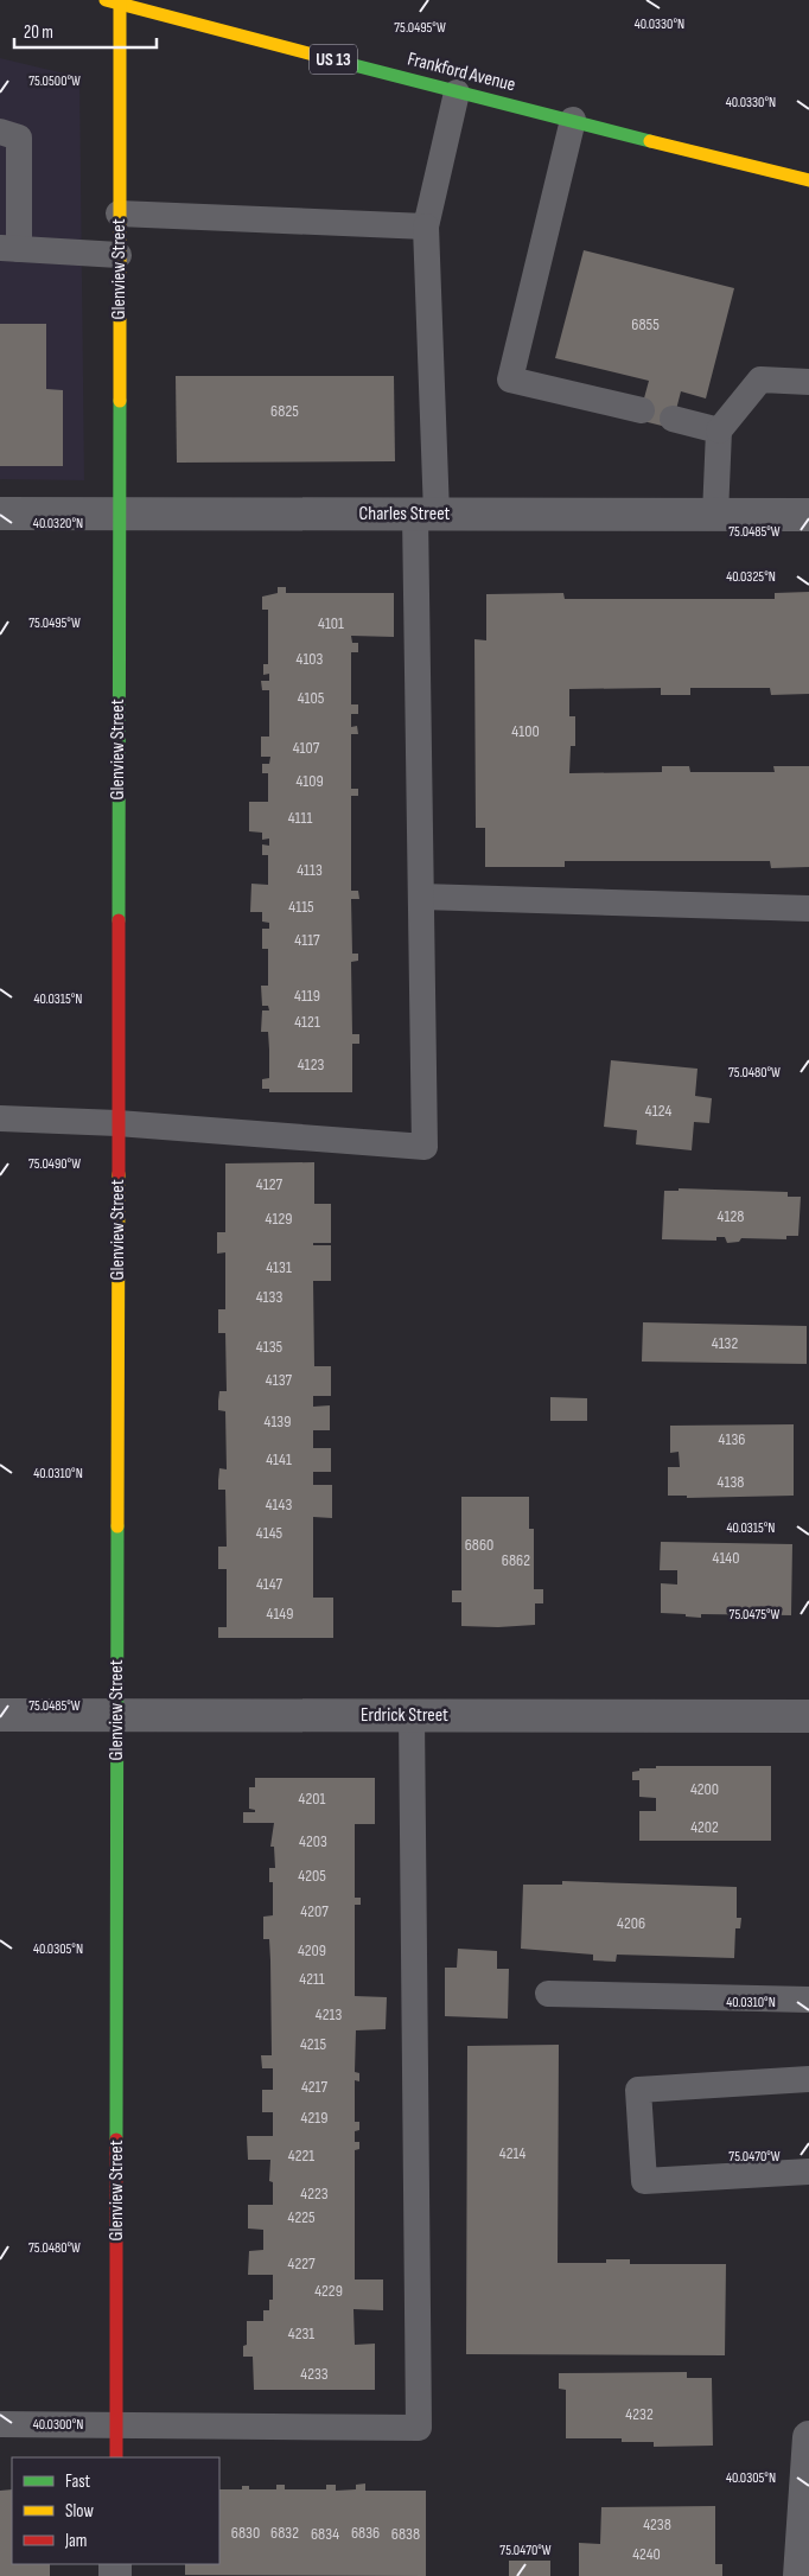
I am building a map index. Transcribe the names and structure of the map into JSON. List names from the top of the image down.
{
  "streets": {
    "street": [
      "US 13",
      "Frankford Avenue",
      "Glenview Street",
      "Charles Street",
      "Erdrick Street"
    ]
  },
  "crossings": [
    ["Frankford Avenue", "Glenview Street"],
    ["Glenview Street", "Charles Street"],
    ["Glenview Street", "Erdrick Street"]
  ],
  "house_numbers": [
    "6855",
    "6825",
    "4101",
    "4103",
    "4105",
    "4100",
    "4107",
    "4109",
    "4111",
    "4113",
    "4115",
    "4117",
    "4119",
    "4121",
    "4123",
    "4124",
    "4127",
    "4128",
    "4129",
    "4131",
    "4133",
    "4132",
    "4135",
    "4137",
    "4139",
    "4136",
    "4141",
    "4138",
    "4143",
    "4145",
    "6860",
    "4140",
    "6862",
    "4147",
    "4149",
    "4200",
    "4201",
    "4202",
    "4203",
    "4205",
    "4207",
    "4206",
    "4209",
    "4211",
    "4213",
    "4215",
    "4217",
    "4219",
    "4214",
    "4221",
    "4223",
    "4225",
    "4227",
    "4229",
    "4231",
    "4233",
    "4232",
    "4238",
    "6830",
    "6832",
    "6836",
    "6834",
    "6838",
    "4240"
  ],
  "legend": ["Fast", "Slow", "Jam"],
  "scale_bar": "20 m",
  "coordinates": [
    "40.0330°N",
    "75.0495°W",
    "75.0500°W",
    "40.0320°N",
    "75.0485°W",
    "40.0325°N",
    "40.0315°N",
    "75.0480°W",
    "75.0490°W",
    "40.0310°N",
    "75.0475°W",
    "40.0305°N",
    "75.0470°W",
    "40.0300°N"
  ]
}
